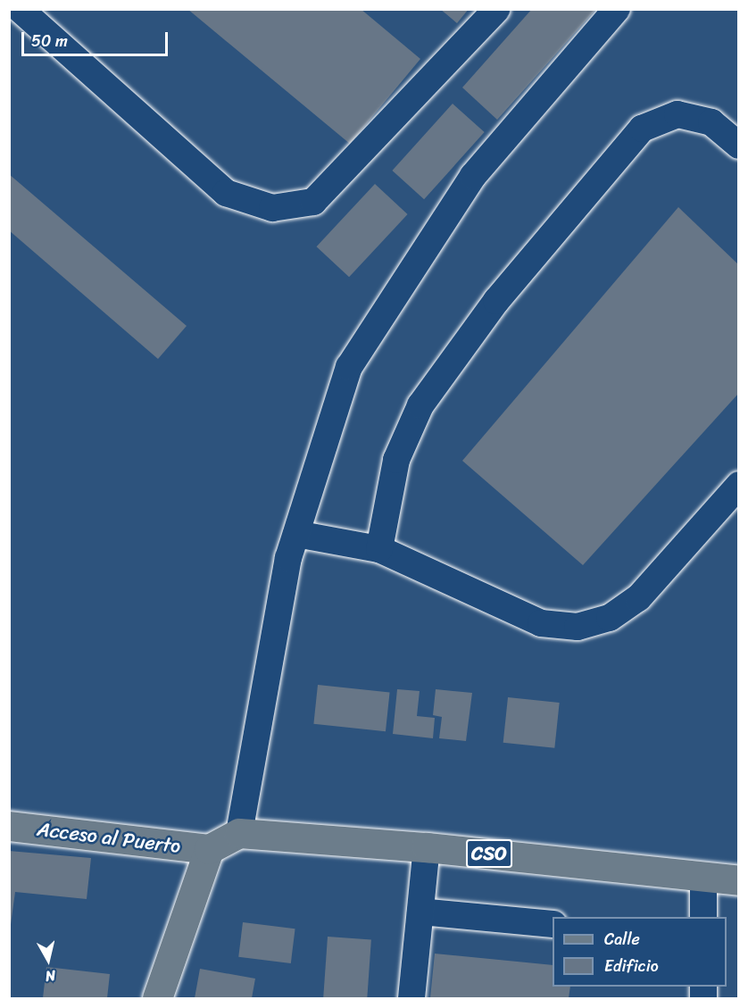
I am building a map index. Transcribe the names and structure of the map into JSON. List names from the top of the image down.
{
  "streets": {
    "main road": ["Acceso al Puerto", "CSO"]
  },
  "legend": ["Calle", "Edificio"],
  "scale_bar": "50 m",
  "north": "bottom"
}
